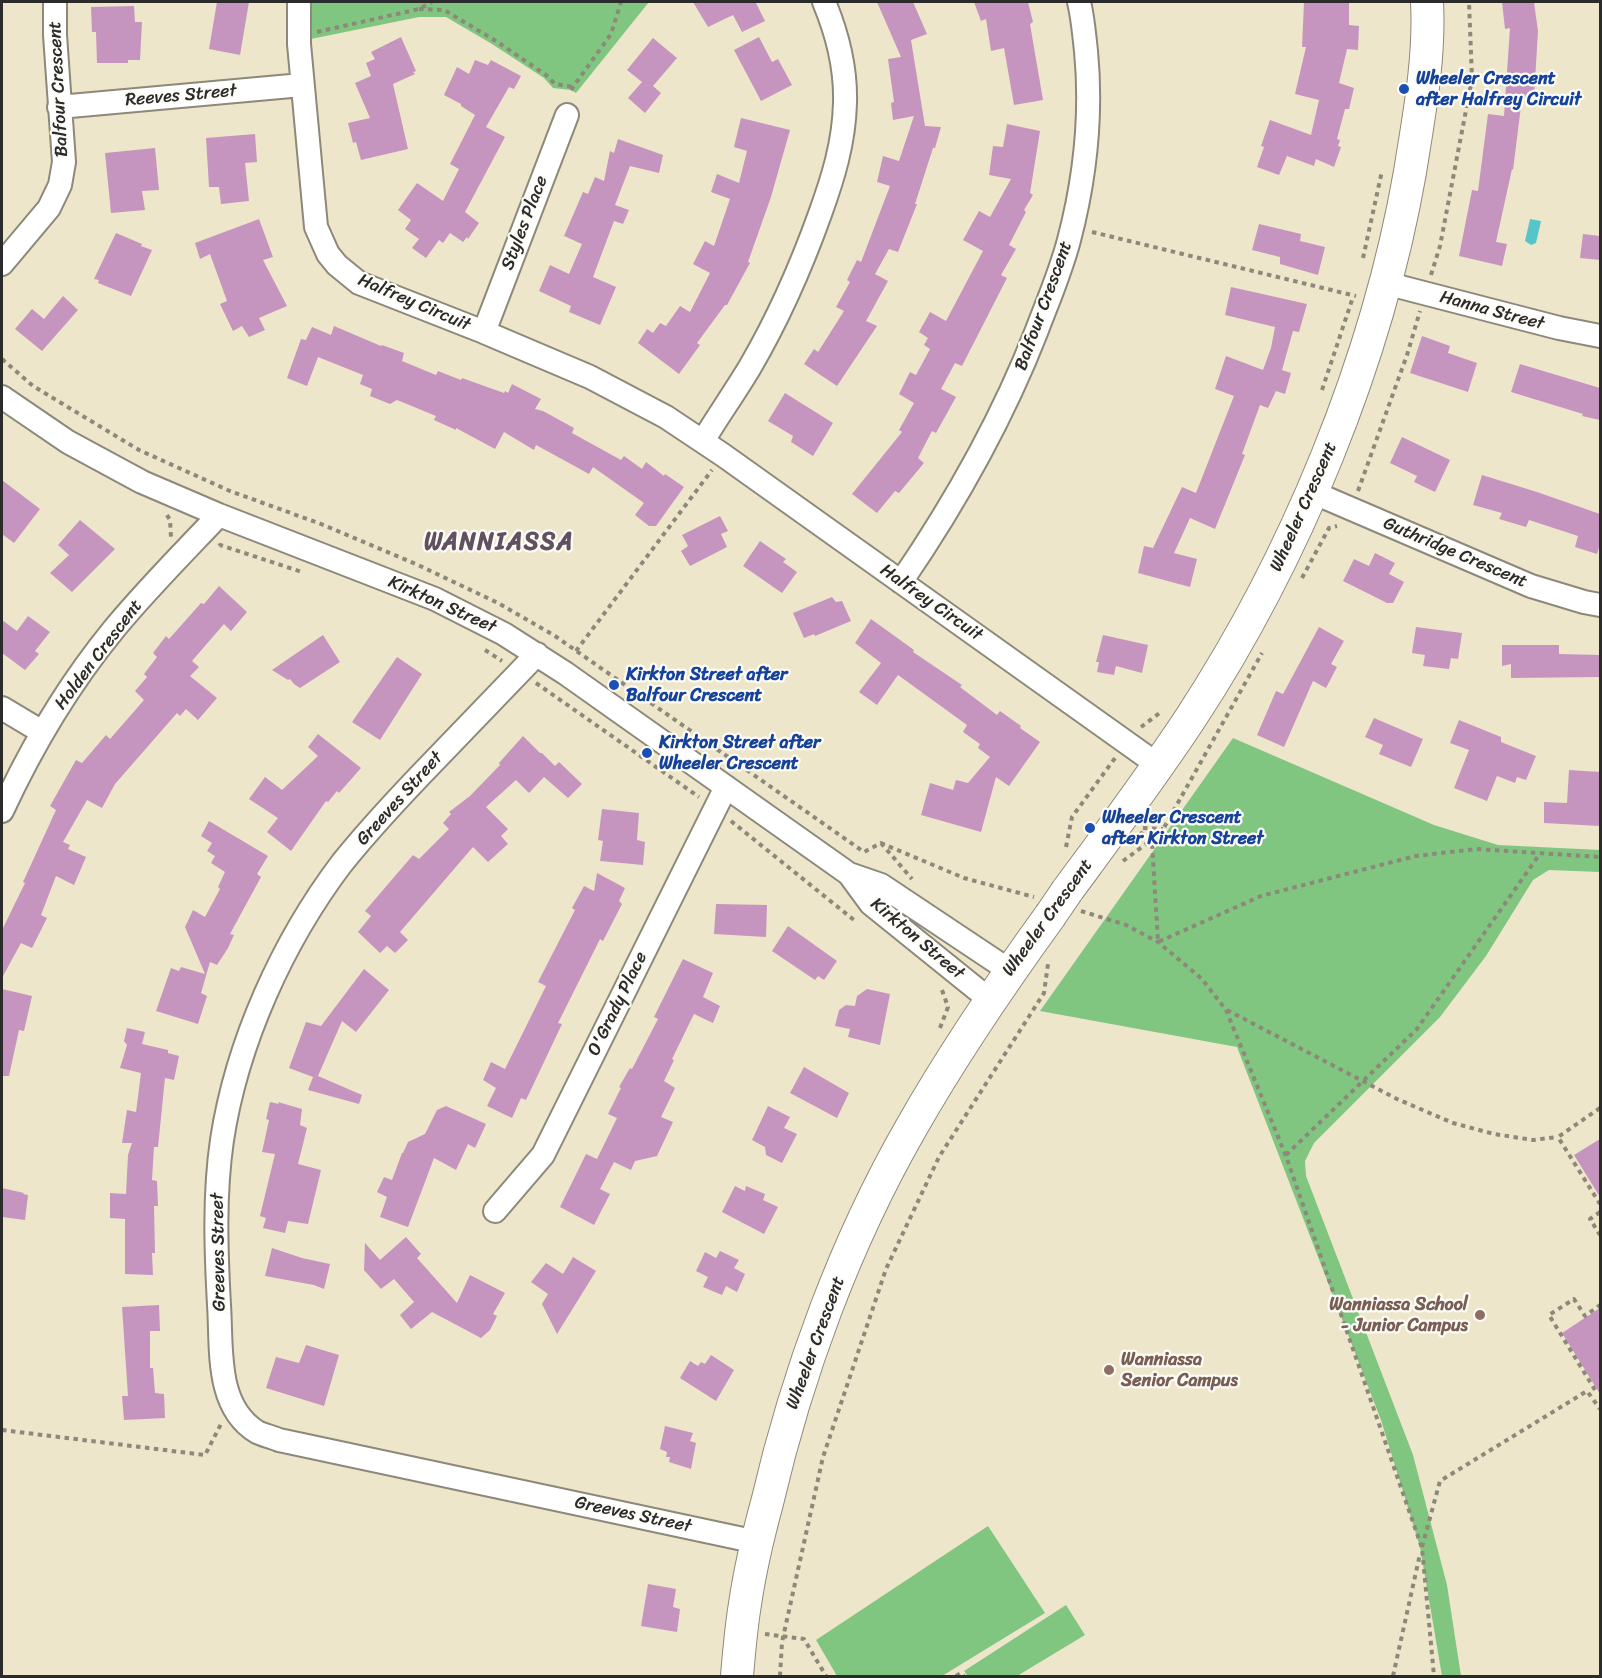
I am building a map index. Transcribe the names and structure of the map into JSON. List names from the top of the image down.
{
  "streets": {
    "street": [
      "Balfour Crescent",
      "Reeves Street",
      "Styles Place",
      "Halfrey Circuit",
      "Hanna Street",
      "Wheeler Crescent",
      "Guthridge Crescent",
      "Kirkton Street",
      "Holden Crescent",
      "Greeves Street",
      "O'Grady Place"
    ]
  },
  "crossings": [
    ["Balfour Crescent", "Reeves Street"],
    ["Balfour Crescent", "Halfrey Circuit"],
    ["Reeves Street", "Halfrey Circuit"],
    ["Styles Place", "Halfrey Circuit"],
    ["Halfrey Circuit", "Wheeler Crescent"],
    ["Hanna Street", "Wheeler Crescent"],
    ["Wheeler Crescent", "Guthridge Crescent"],
    ["Wheeler Crescent", "Kirkton Street"],
    ["Wheeler Crescent", "Greeves Street"],
    ["Kirkton Street", "Holden Crescent"],
    ["Kirkton Street", "Greeves Street"],
    ["Kirkton Street", "O'Grady Place"]
  ],
  "districts": ["WANNIASSA"],
  "places": [
    "Wheeler Crescent after Halfrey Circuit",
    "Kirkton Street after Balfour Crescent",
    "Kirkton Street after Wheeler Crescent",
    "Wheeler Crescent after Kirkton Street",
    "Wanniassa School - Junior Campus",
    "Wanniassa Senior Campus"
  ]
}
